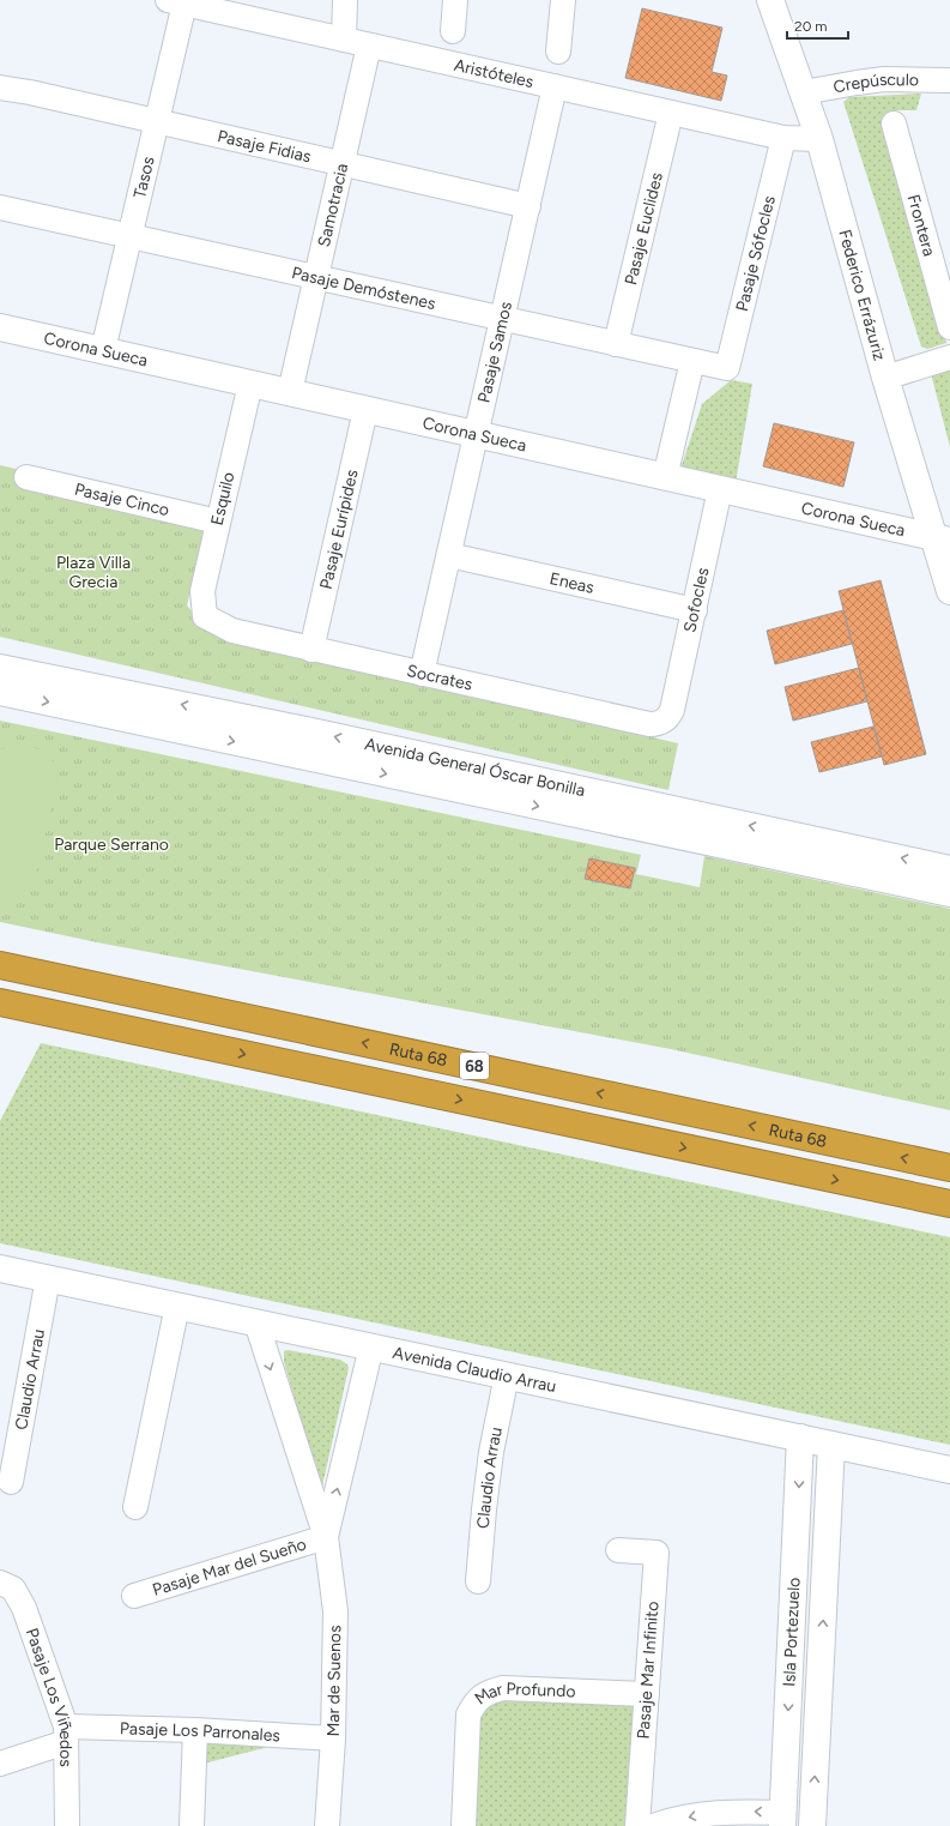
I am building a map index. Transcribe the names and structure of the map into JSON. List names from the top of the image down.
{
  "streets": {
    "highway": ["Ruta 68", "68"],
    "street": [
      "Aristóteles",
      "Crepúsculo",
      "Pasaje Fidias",
      "Tasos",
      "Samotracia",
      "Frontera",
      "Pasaje Euclides",
      "Pasaje Sófocles",
      "Pasaje Demóstenes",
      "Federico Errázuriz",
      "Corona Sueca",
      "Pasaje Samos",
      "Esquilo",
      "Pasaje Cinco",
      "Pasaje Eurípides",
      "Eneas",
      "Sofocles",
      "Socrates",
      "Avenida General Óscar Bonilla",
      "Avenida Claudio Arrau",
      "Claudio Arrau",
      "Pasaje Mar del Sueño",
      "Isla Portezuelo",
      "Pasaje Mar Infinito",
      "Mar de Suenos",
      "Pasaje Los Viñedos",
      "Mar Profundo",
      "Pasaje Los Parronales"
    ]
  },
  "crossings": [
    ["Aristóteles", "Tasos"],
    ["Aristóteles", "Samotracia"],
    ["Aristóteles", "Pasaje Euclides"],
    ["Aristóteles", "Pasaje Sófocles"],
    ["Aristóteles", "Federico Errázuriz"],
    ["Aristóteles", "Pasaje Samos"],
    ["Crepúsculo", "Federico Errázuriz"],
    ["Pasaje Fidias", "Tasos"],
    ["Pasaje Fidias", "Samotracia"],
    ["Pasaje Fidias", "Pasaje Samos"],
    ["Tasos", "Pasaje Demóstenes"],
    ["Tasos", "Corona Sueca"],
    ["Samotracia", "Pasaje Demóstenes"],
    ["Samotracia", "Corona Sueca"],
    ["Pasaje Euclides", "Pasaje Demóstenes"],
    ["Pasaje Sófocles", "Pasaje Demóstenes"],
    ["Pasaje Demóstenes", "Pasaje Samos"],
    ["Federico Errázuriz", "Corona Sueca"],
    ["Corona Sueca", "Pasaje Samos"],
    ["Corona Sueca", "Esquilo"],
    ["Corona Sueca", "Pasaje Eurípides"],
    ["Corona Sueca", "Sofocles"],
    ["Pasaje Samos", "Eneas"],
    ["Pasaje Samos", "Socrates"],
    ["Esquilo", "Pasaje Cinco"],
    ["Esquilo", "Socrates"],
    ["Pasaje Eurípides", "Socrates"],
    ["Eneas", "Sofocles"],
    ["Sofocles", "Socrates"],
    ["Avenida Claudio Arrau", "Claudio Arrau"],
    ["Avenida Claudio Arrau", "Isla Portezuelo"],
    ["Avenida Claudio Arrau", "Mar de Suenos"],
    ["Pasaje Mar del Sueño", "Mar de Suenos"],
    ["Pasaje Mar Infinito", "Mar Profundo"],
    ["Mar de Suenos", "Pasaje Los Parronales"],
    ["Pasaje Los Viñedos", "Pasaje Los Parronales"]
  ],
  "parks": ["Plaza Villa Grecia", "Parque Serrano"],
  "scale_bar": "20 m"
}
